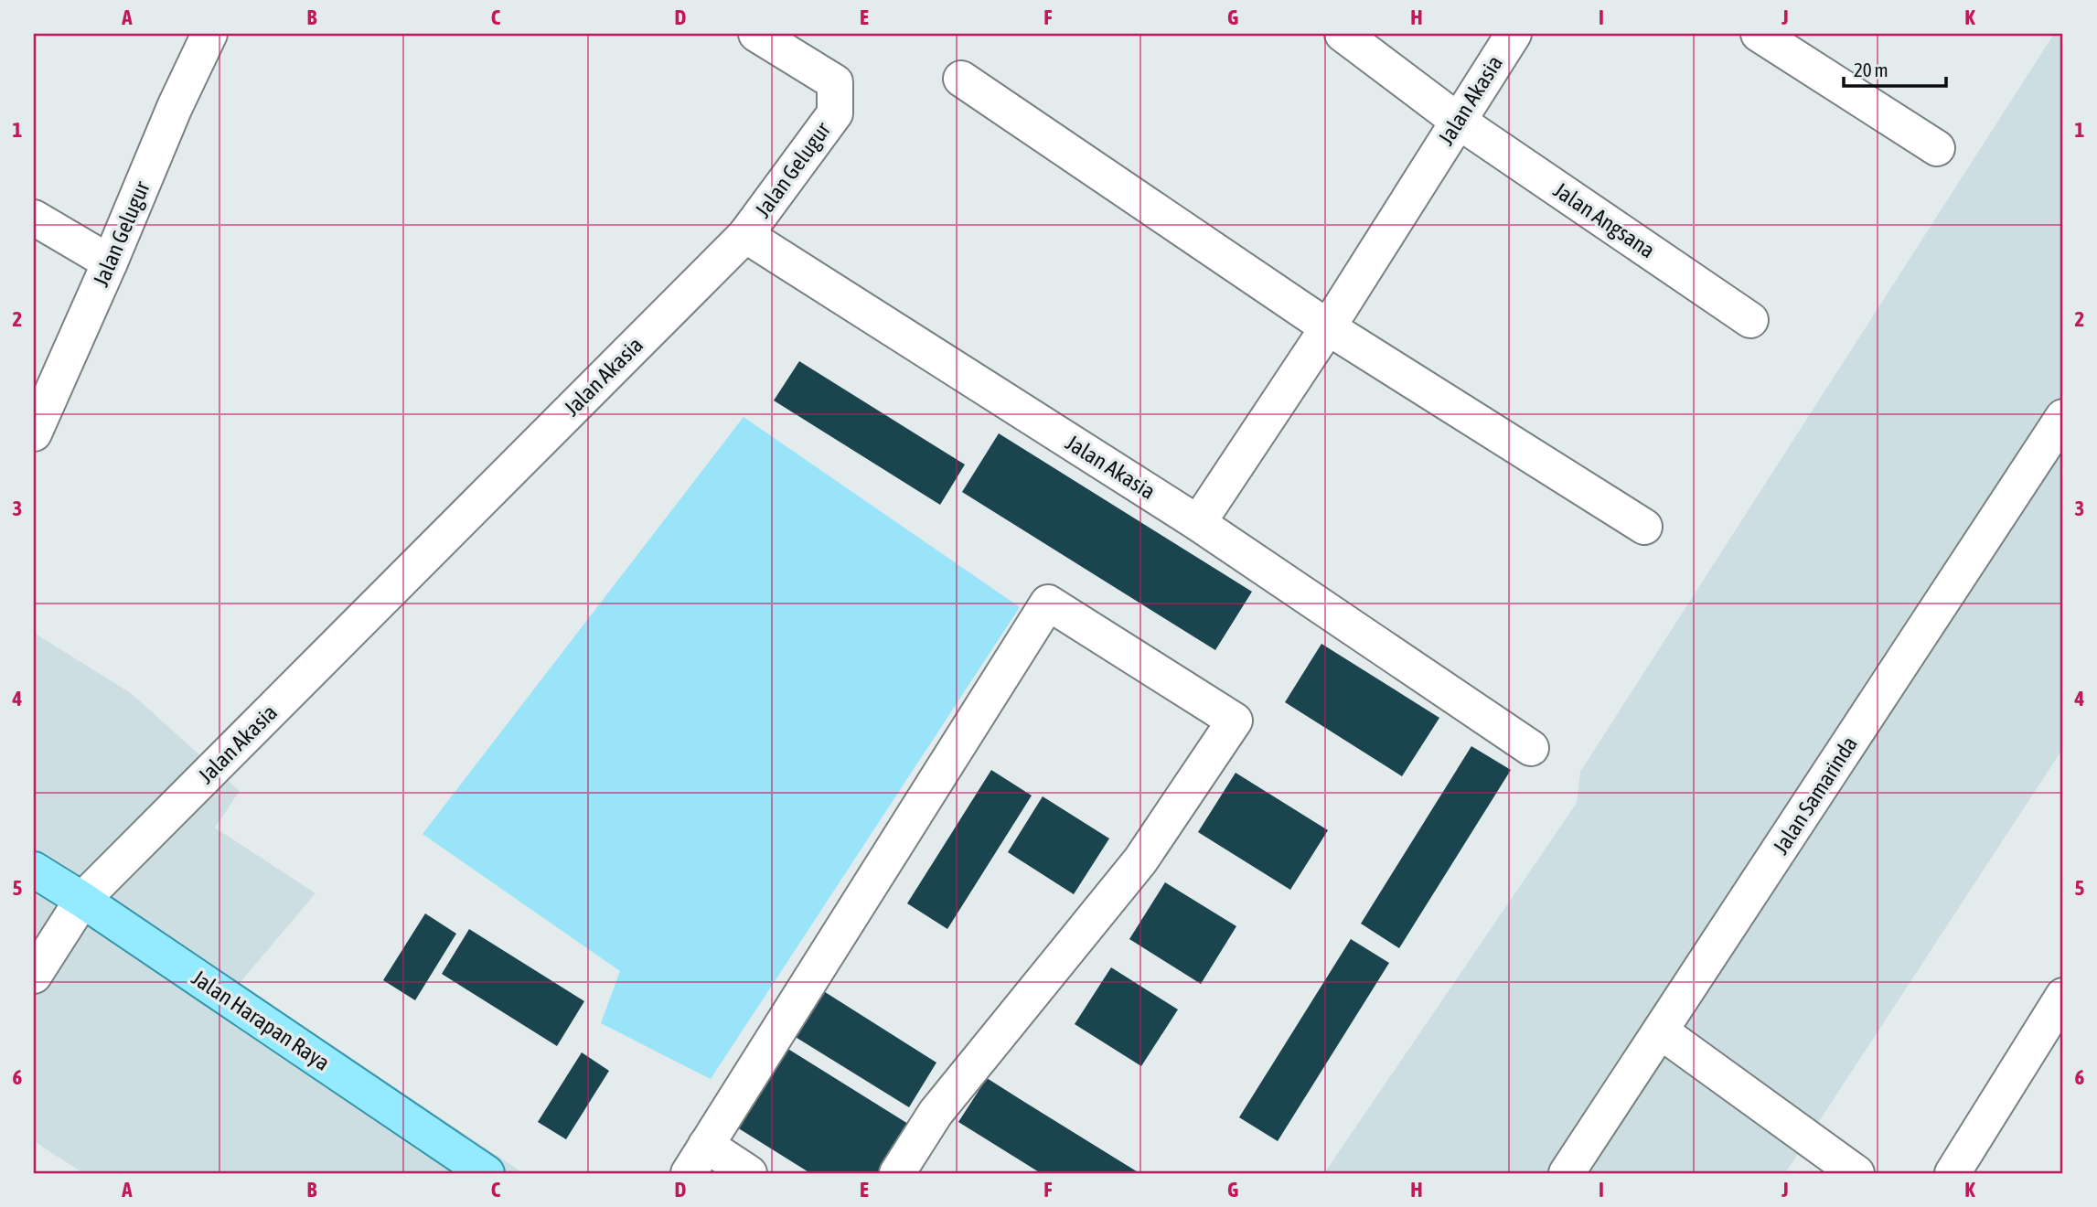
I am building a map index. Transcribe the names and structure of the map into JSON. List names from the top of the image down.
{
  "streets": {
    "main road": ["Jalan Harapan Raya"],
    "street": [
      "Jalan Akasia",
      "Jalan Gelugur",
      "Jalan Angsana",
      "Jalan Samarinda"
    ]
  },
  "crossings": [
    ["Jalan Akasia", "Jalan Gelugur"],
    ["Jalan Akasia", "Jalan Angsana"],
    ["Jalan Akasia", "Jalan Harapan Raya"]
  ],
  "scale_bar": "20 m",
  "grid": {
    "columns": [
      "A",
      "B",
      "C",
      "D",
      "E",
      "F",
      "G",
      "H",
      "I",
      "J",
      "K"
    ],
    "rows": [
      "1",
      "2",
      "3",
      "4",
      "5",
      "6"
    ]
  }
}
